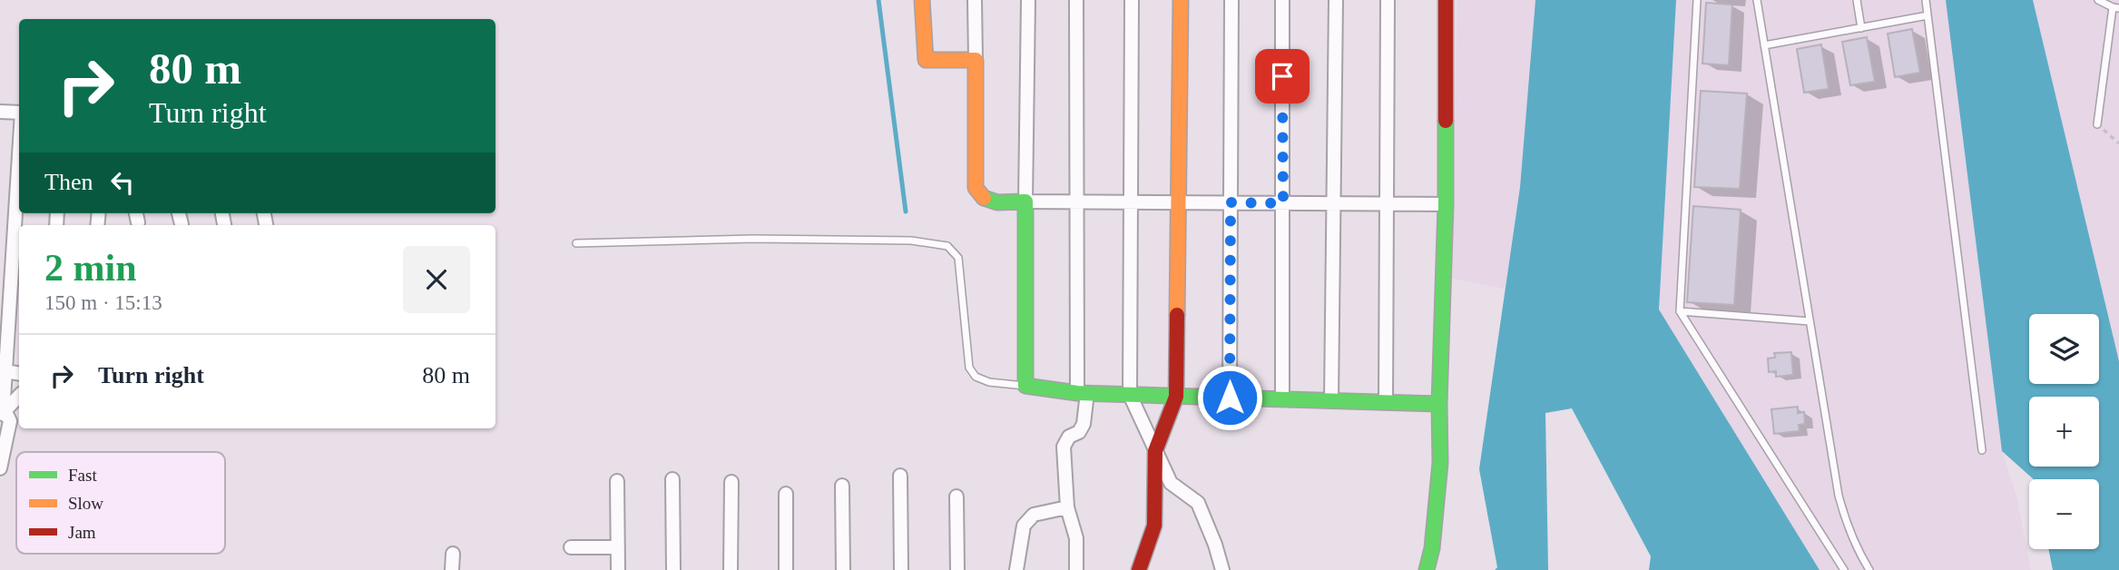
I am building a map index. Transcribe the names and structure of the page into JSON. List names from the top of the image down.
{
  "legend": ["Fast", "Slow", "Jam"],
  "page": {
    "turn": ["80 m", "Turn right"],
    "then": "Then",
    "heading": ["2 min", "150 m · 15:13"],
    "map_buttons": ["+", "−"],
    "list": [
      {
        "name": "Turn right",
        "value": "80 m"
      }
    ]
  }
}
